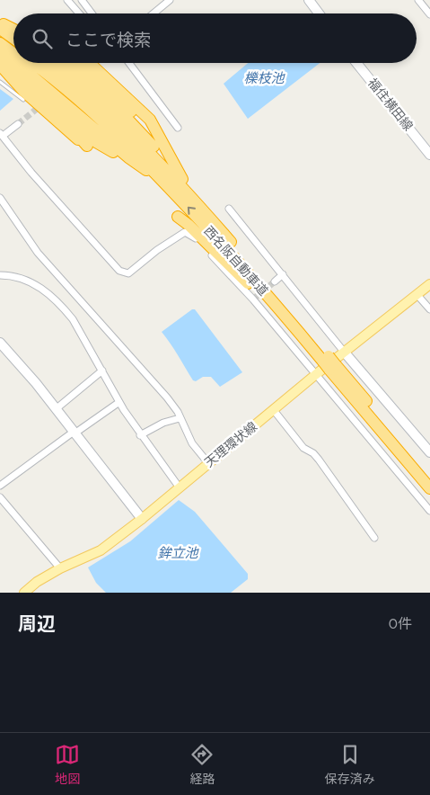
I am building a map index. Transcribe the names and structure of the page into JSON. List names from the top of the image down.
{
  "streets": {
    "highway": ["西名阪自動車道"],
    "main road": ["天理環状線"],
    "street": ["福住横田線"]
  },
  "water": ["櫟枝池", "鉾立池"],
  "page": {
    "search": "ここで検索",
    "heading": ["周辺", "0件"],
    "nav": ["地図", "経路", "保存済み"]
  }
}
